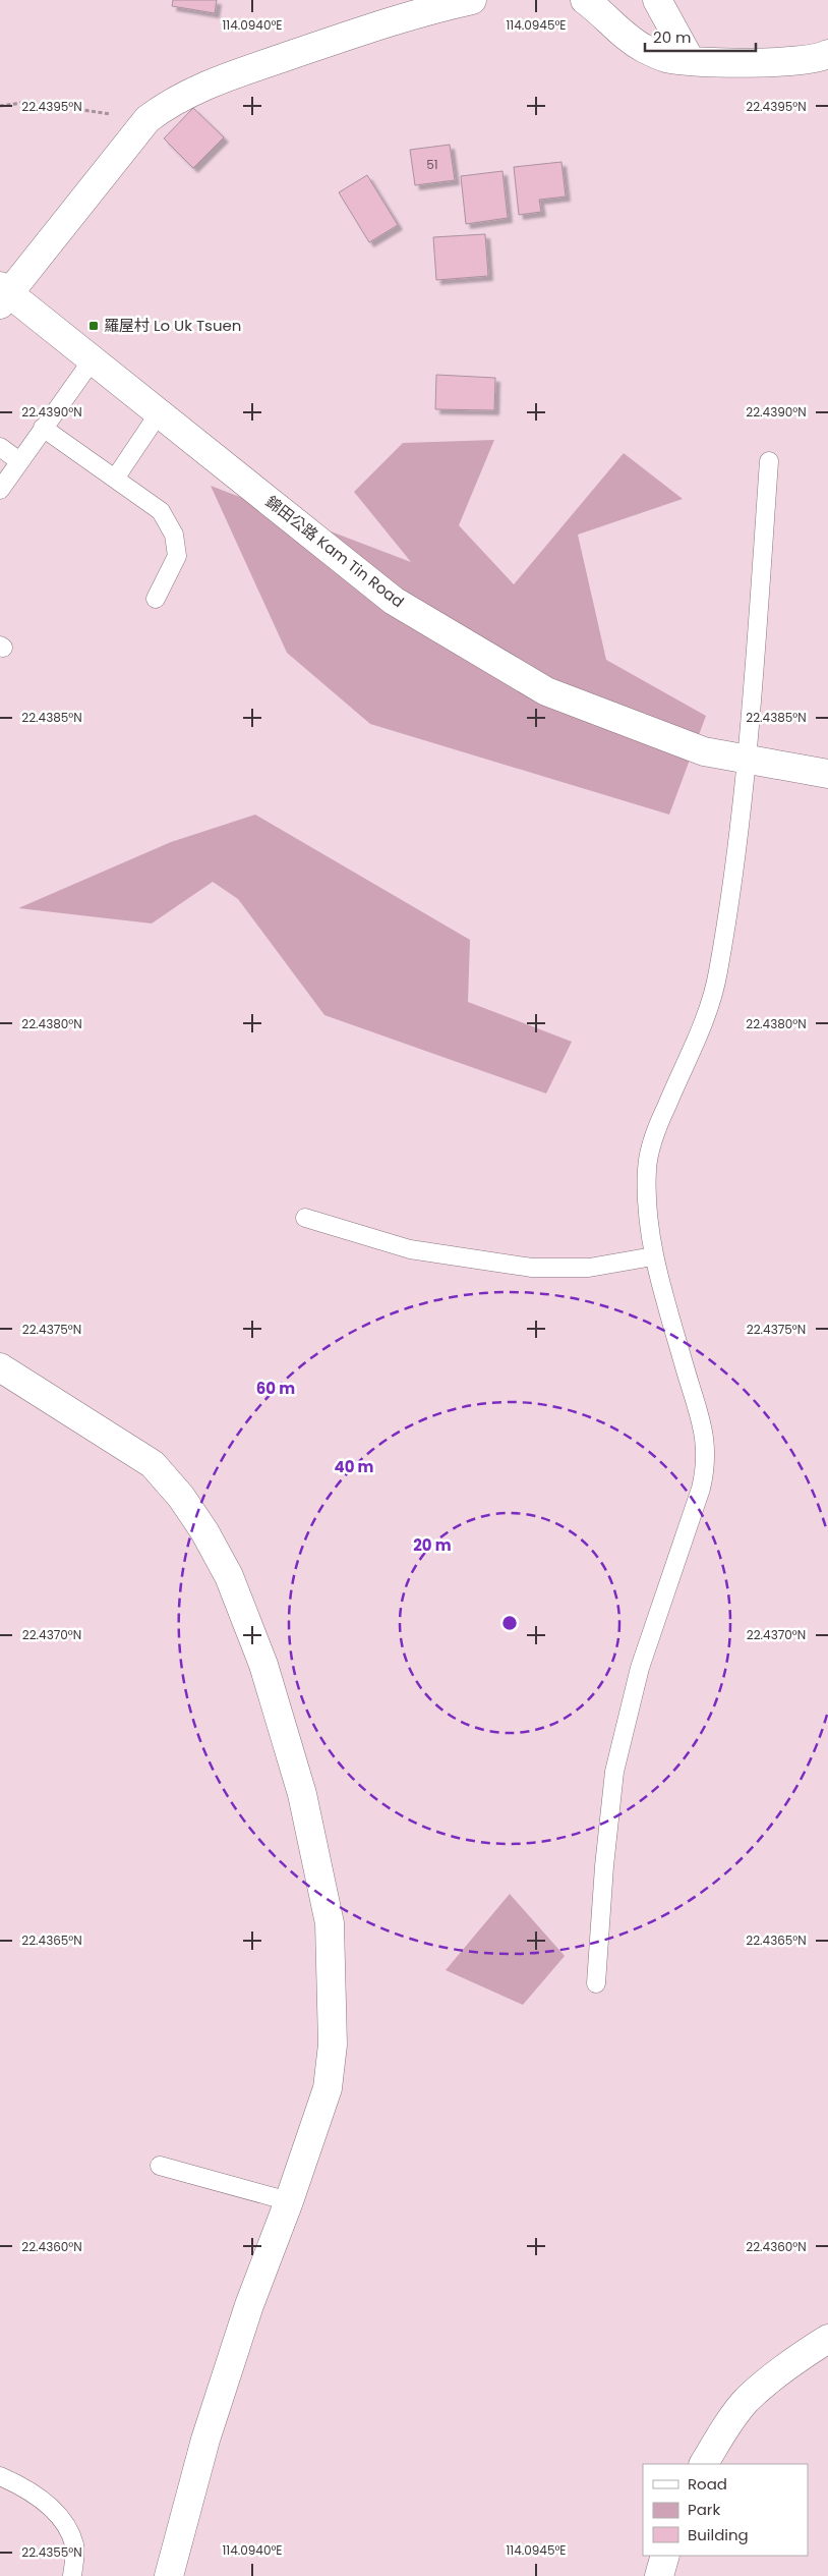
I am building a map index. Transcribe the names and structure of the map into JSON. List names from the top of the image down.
{
  "streets": {
    "street": ["錦田公路 Kam Tin Road"]
  },
  "places": {
    "transit": ["羅屋村 Lo Uk Tsuen"]
  },
  "house_numbers": ["51"],
  "legend": ["Road", "Park", "Building"],
  "scale_bar": "20 m",
  "coordinates": [
    "114.0940°E",
    "114.0945°E",
    "22.4395°N",
    "22.4390°N",
    "22.4385°N",
    "22.4380°N",
    "22.4375°N",
    "22.4370°N",
    "22.4365°N",
    "22.4360°N",
    "22.4355°N"
  ],
  "rings": ["60 m", "40 m", "20 m"]
}
